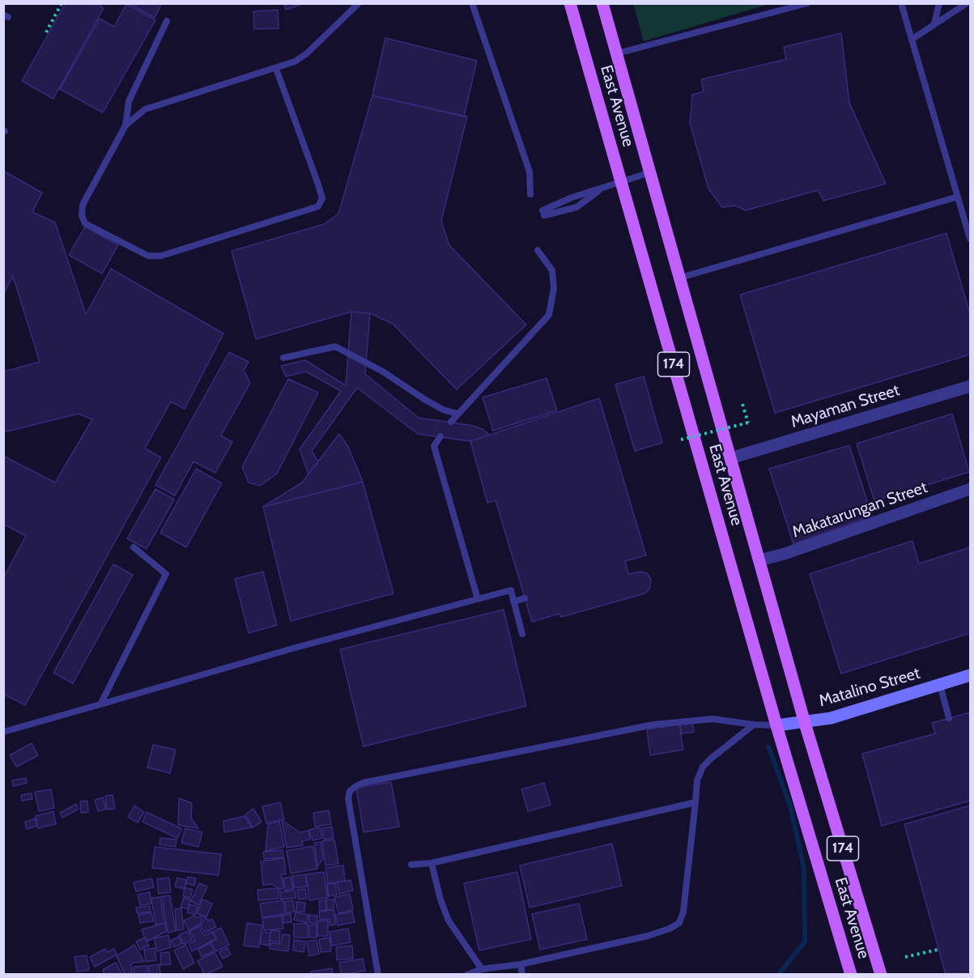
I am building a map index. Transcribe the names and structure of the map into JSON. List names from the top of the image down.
{
  "streets": {
    "main road": ["East Avenue", "174"],
    "street": ["Mayaman Street", "Makatarungan Street", "Matalino Street"]
  },
  "crossings": [
    ["East Avenue", "Mayaman Street"],
    ["East Avenue", "Makatarungan Street"],
    ["East Avenue", "Matalino Street"]
  ]
}
